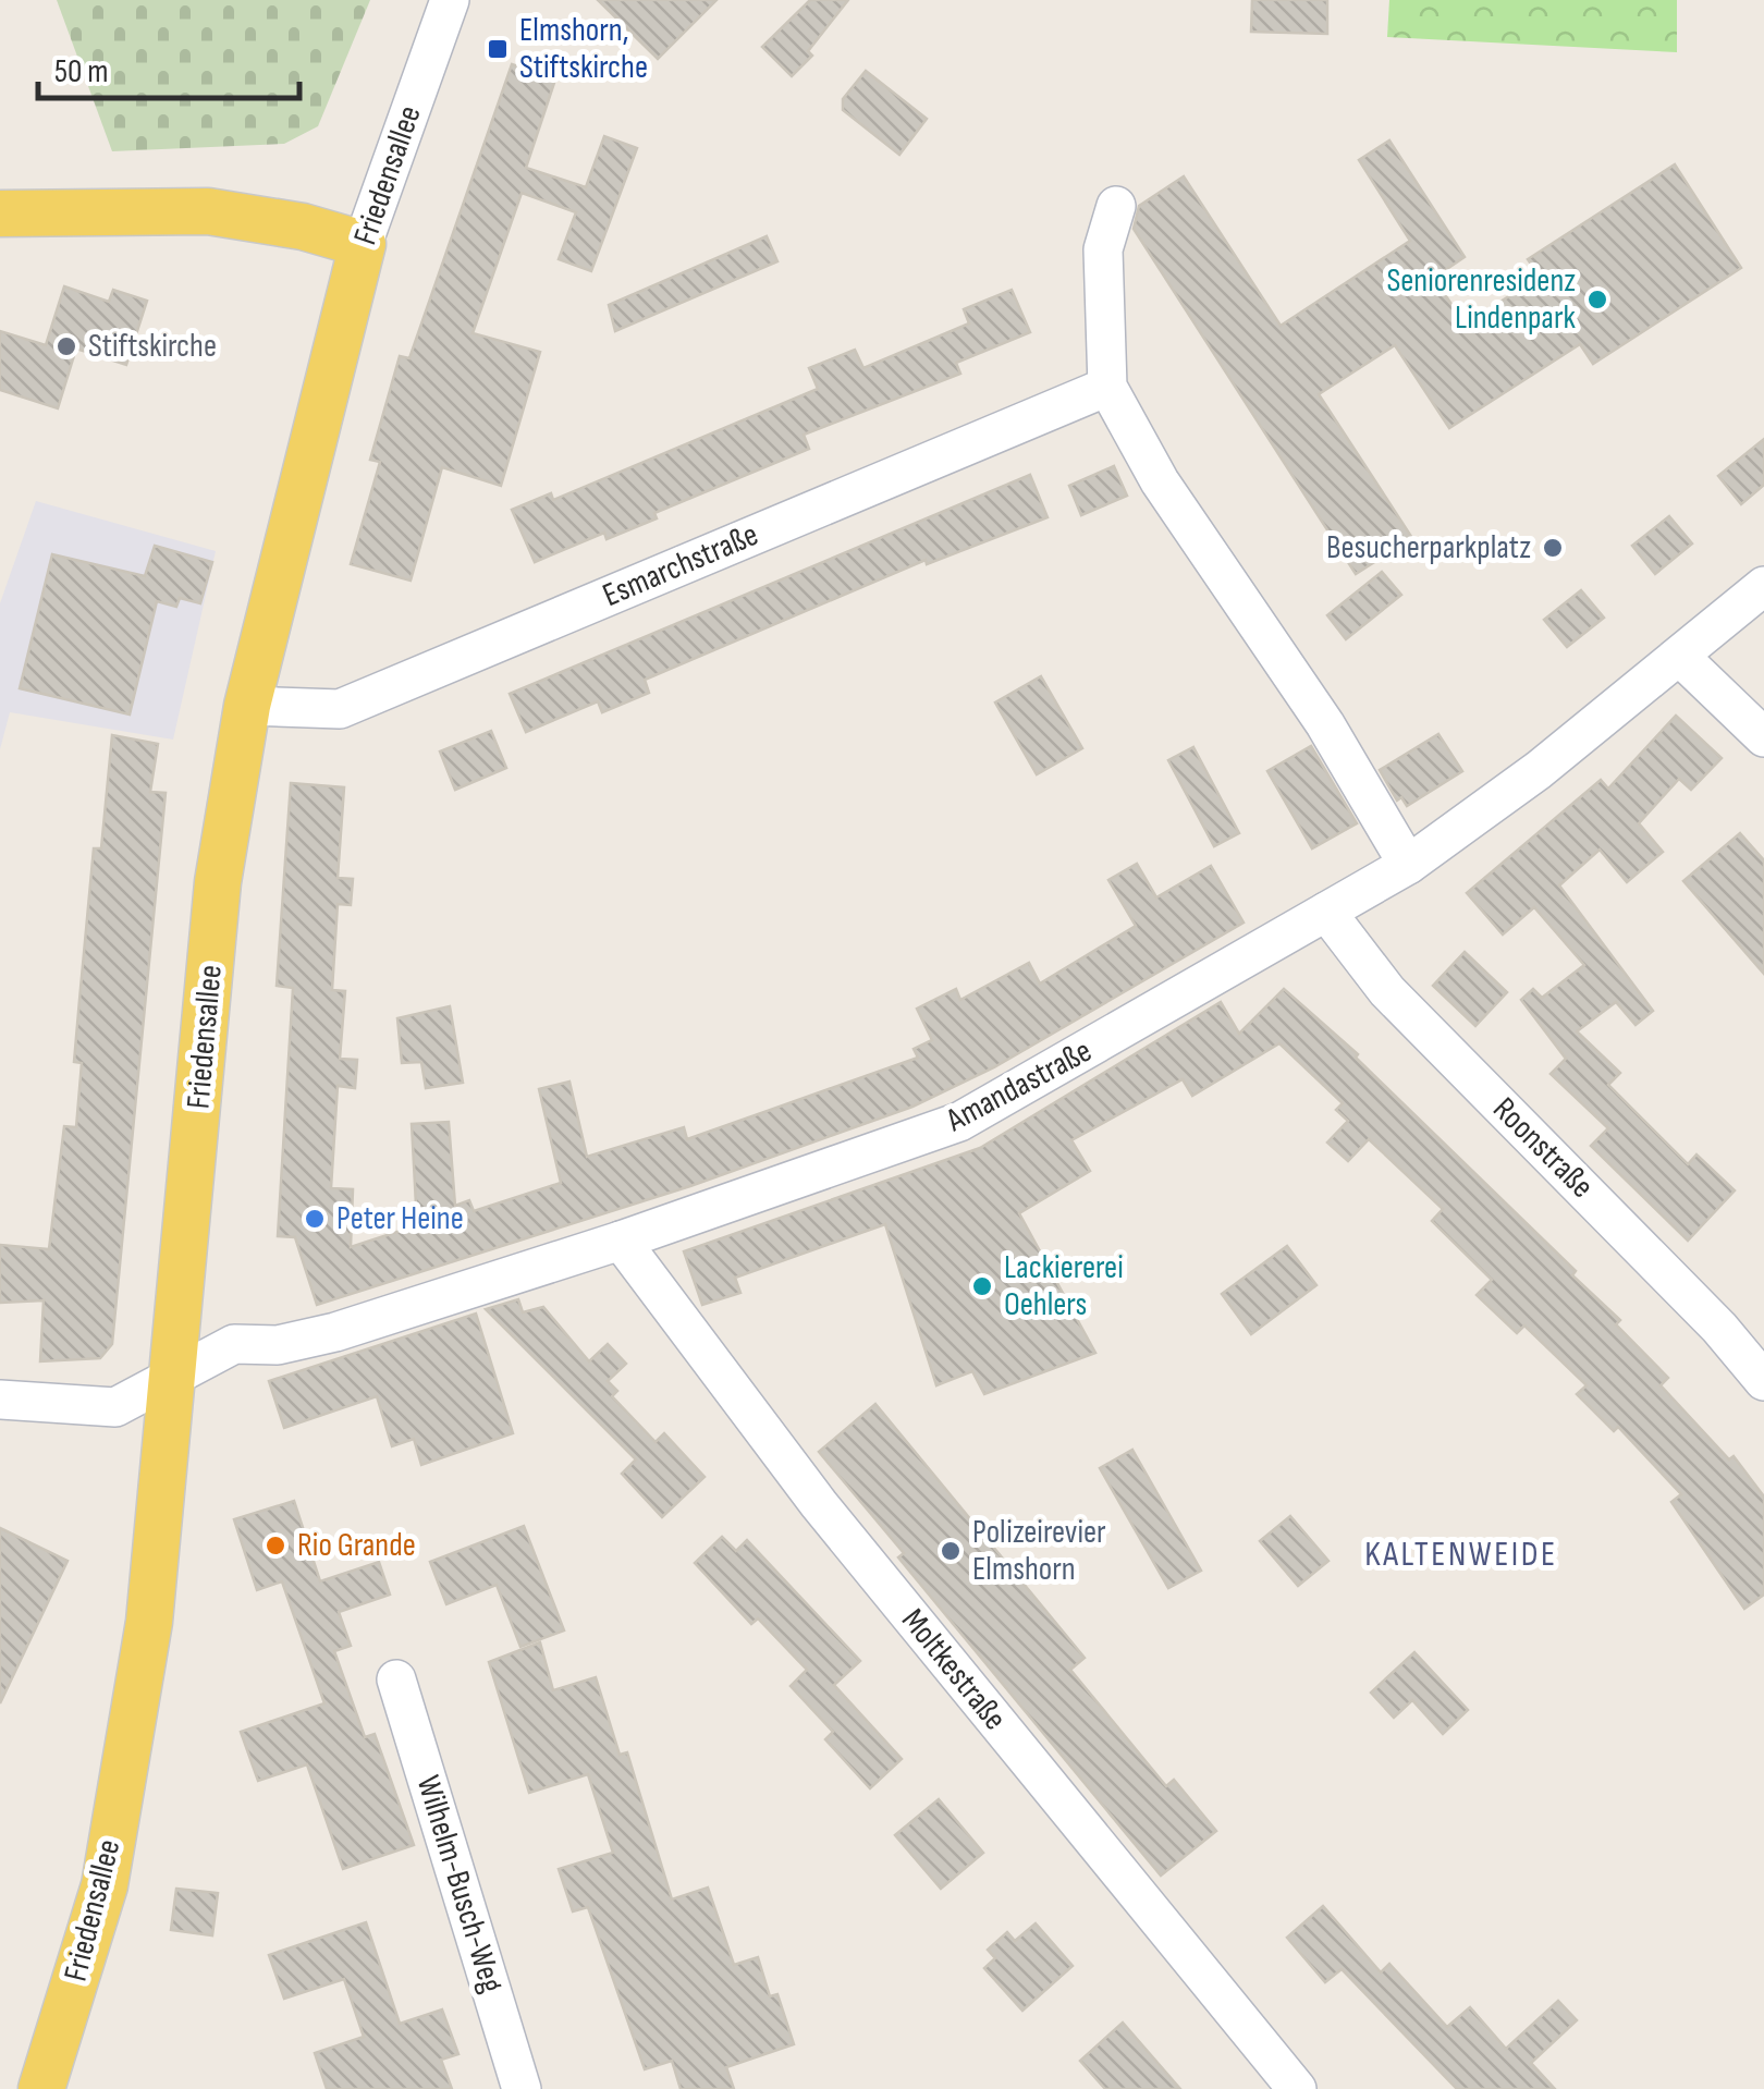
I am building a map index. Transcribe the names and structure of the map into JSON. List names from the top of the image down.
{
  "streets": {
    "main road": ["Friedensallee"],
    "street": [
      "Esmarchstraße",
      "Amandastraße",
      "Roonstraße",
      "Moltkestraße",
      "Wilhelm-Busch-Weg"
    ]
  },
  "crossings": [
    ["Friedensallee", "Esmarchstraße"],
    ["Friedensallee", "Amandastraße"],
    ["Amandastraße", "Roonstraße"],
    ["Amandastraße", "Moltkestraße"]
  ],
  "districts": ["KALTENWEIDE"],
  "places": {
    "transit": ["Elmshorn, Stiftskirche"],
    "other": [
      "Seniorenresidenz Lindenpark",
      "Stiftskirche",
      "Besucherparkplatz",
      "Peter Heine",
      "Lackiererei Oehlers",
      "Rio Grande",
      "Polizeirevier Elmshorn"
    ]
  },
  "scale_bar": "50 m"
}
